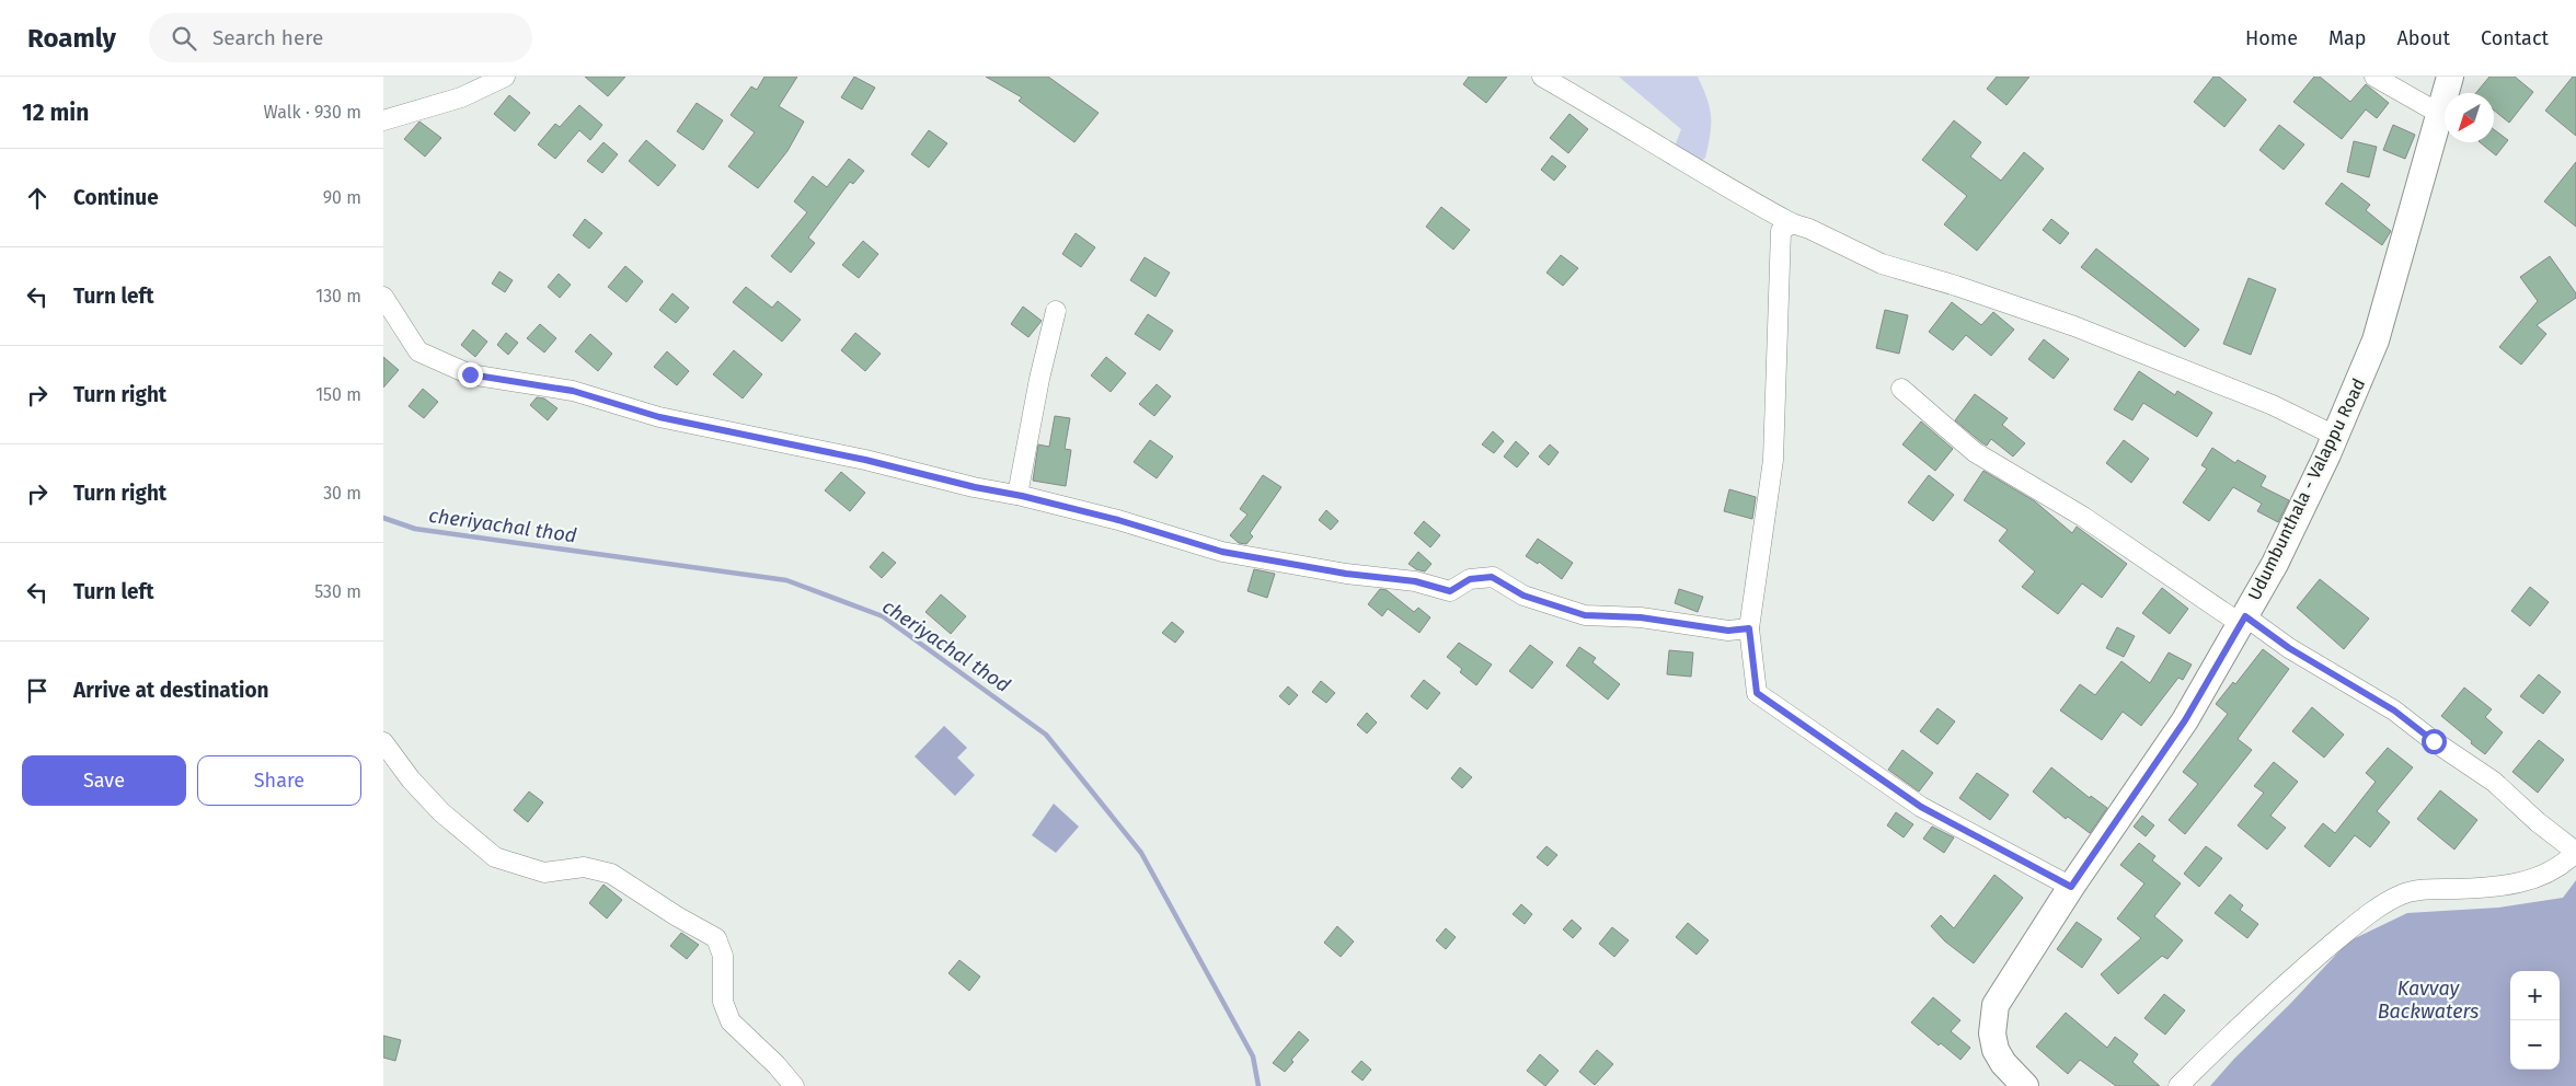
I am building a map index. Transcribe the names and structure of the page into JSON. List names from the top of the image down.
{
  "streets": {
    "main road": ["Udumbunthala - Valappu Road"]
  },
  "water": ["cheriyachal thod", "Kavvay Backwaters"],
  "north": "bottom left",
  "page": {
    "header": "Roamly",
    "search": "Search here",
    "nav": [
      "Home",
      "Map",
      "About",
      "Contact"
    ],
    "heading": ["12 min", "Walk · 930 m"],
    "list": [
      ["Continue", "90 m"],
      ["Turn left", "130 m"],
      ["Turn right", "150 m"],
      ["Turn right", "30 m"],
      ["Turn left", "530 m"],
      "Arrive at destination"
    ],
    "buttons": ["Save", "Share"],
    "map_buttons": ["+", "−"]
  }
}
